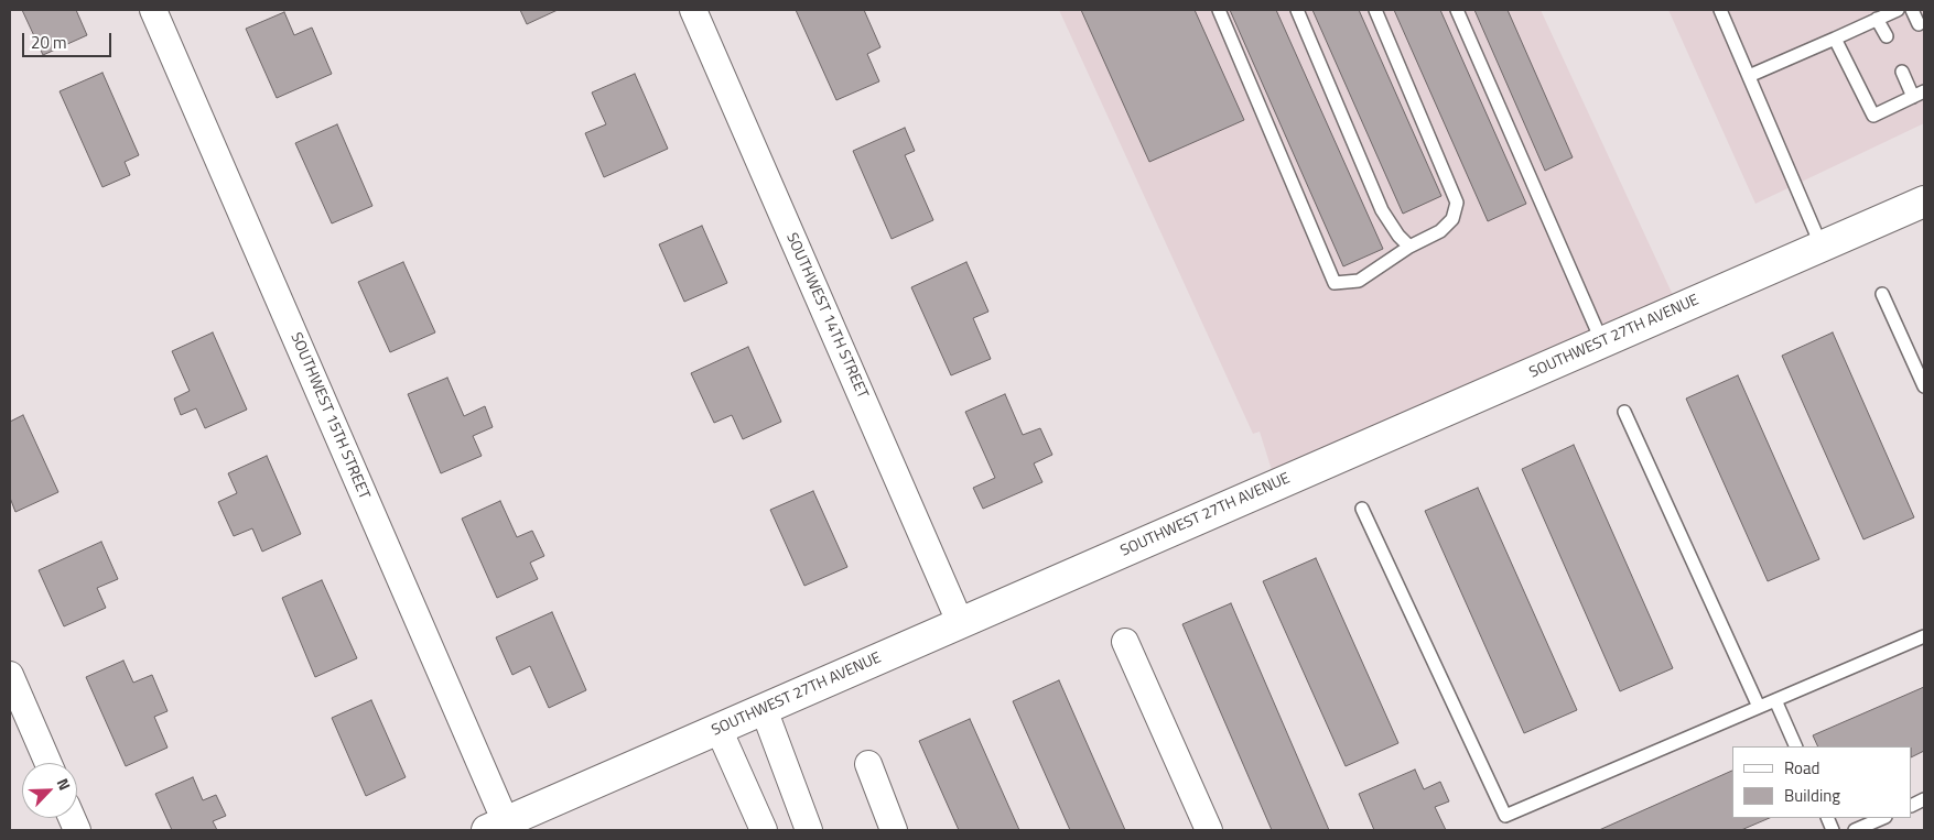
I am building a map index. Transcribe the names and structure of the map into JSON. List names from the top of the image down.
{
  "streets": {
    "main road": ["SOUTHWEST 27TH AVENUE"],
    "street": ["SOUTHWEST 14TH STREET", "SOUTHWEST 15TH STREET"]
  },
  "crossings": [
    ["SOUTHWEST 14TH STREET", "SOUTHWEST 27TH AVENUE"],
    ["SOUTHWEST 27TH AVENUE", "SOUTHWEST 15TH STREET"]
  ],
  "legend": ["Road", "Building"],
  "scale_bar": "20 m",
  "north": "top right"
}
